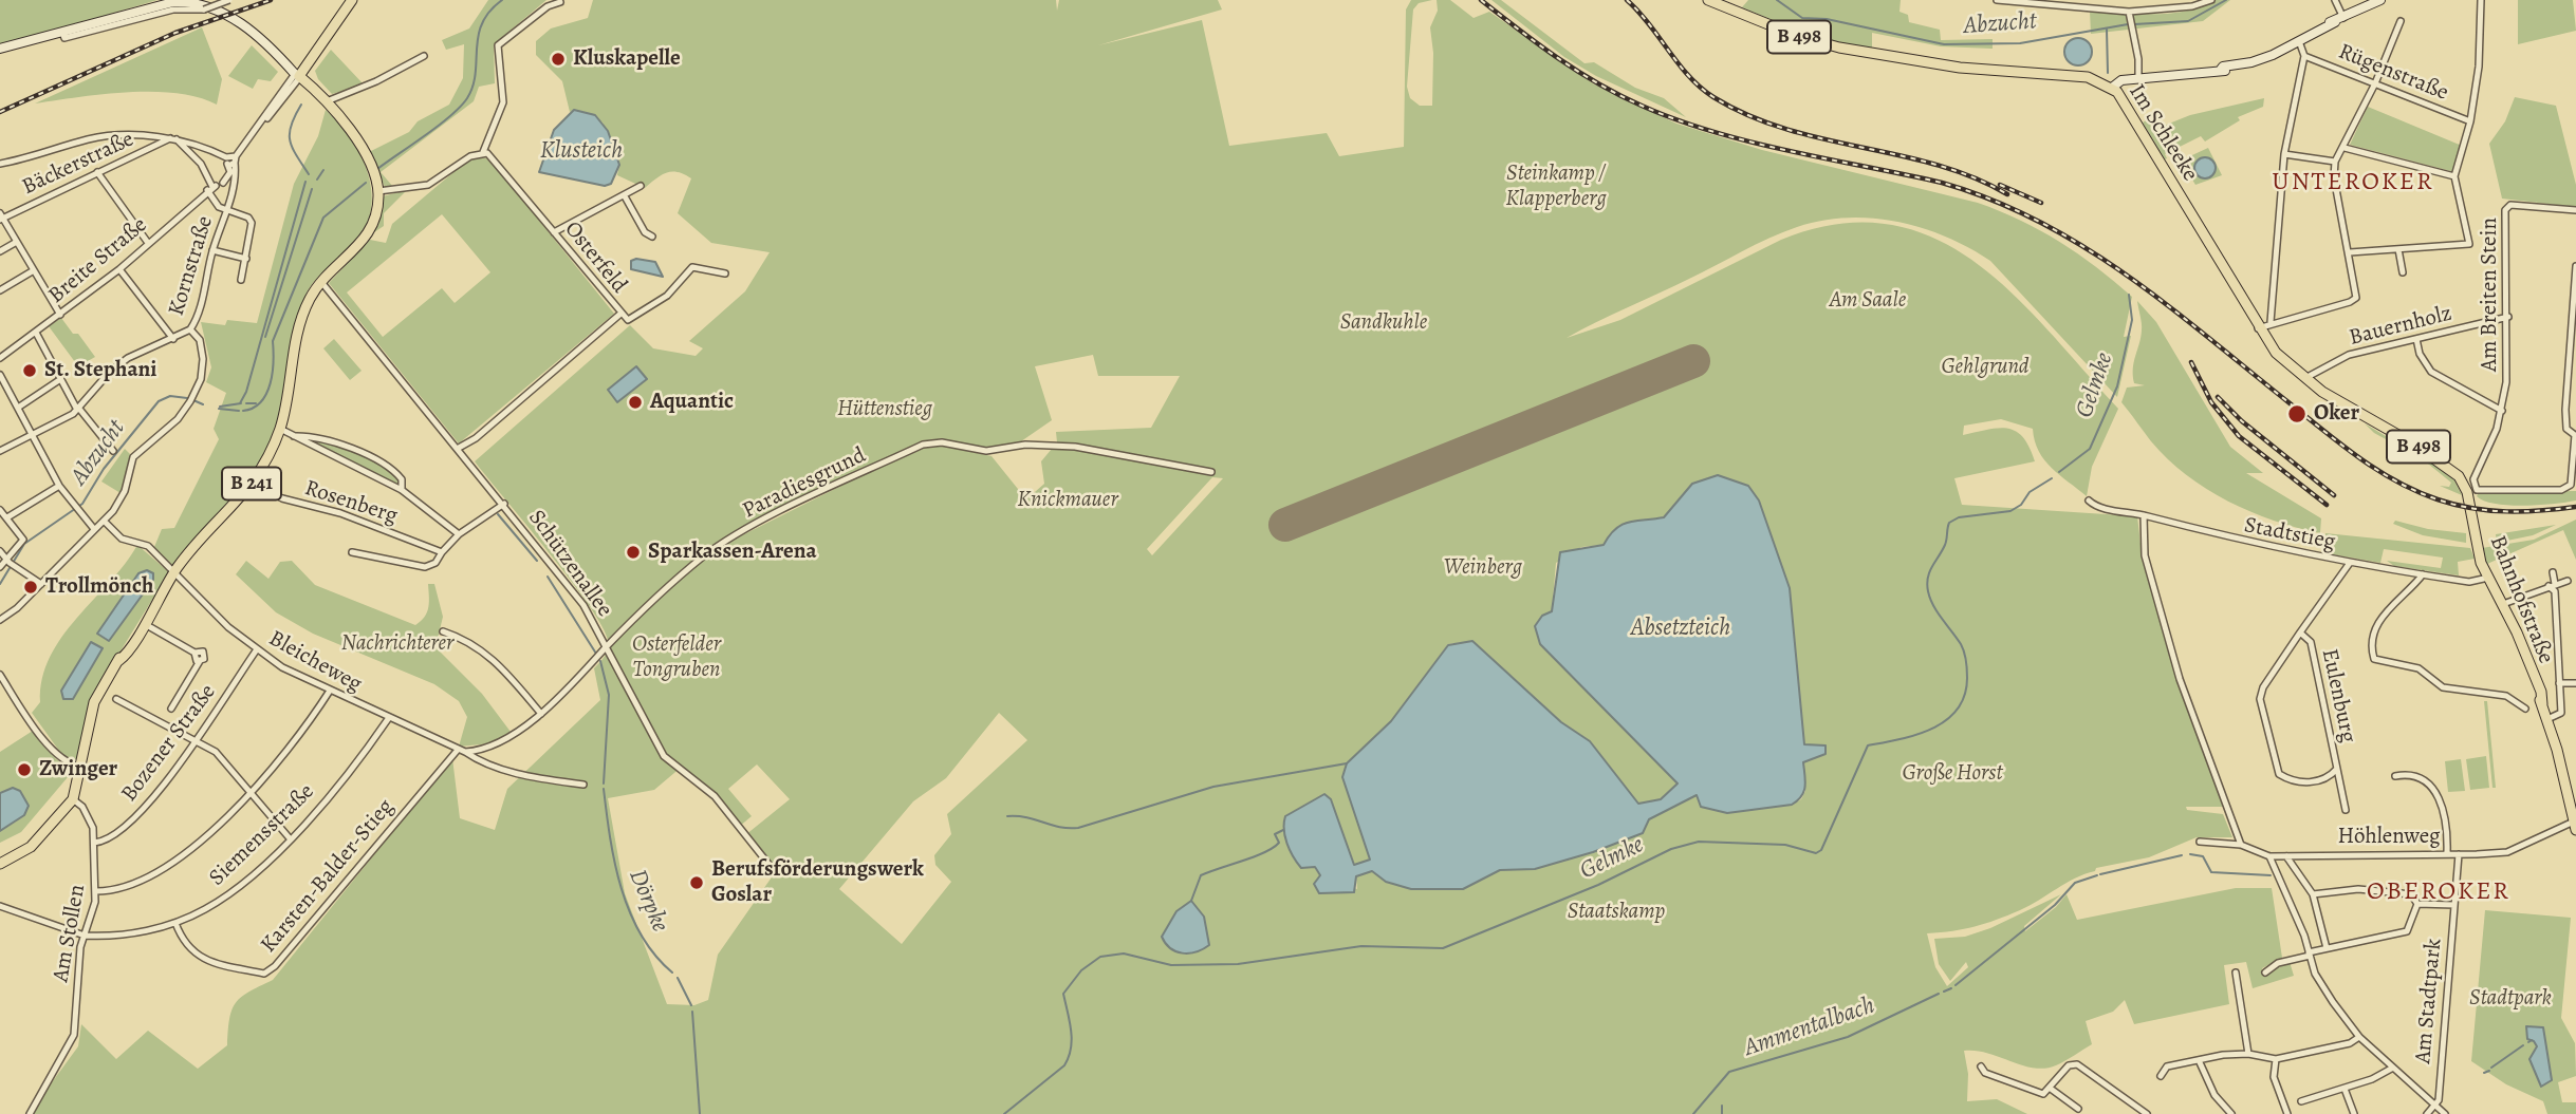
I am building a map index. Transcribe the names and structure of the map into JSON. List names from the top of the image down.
{
  "streets": {
    "main road": [
      "B 498",
      "Im Schleeke",
      "B 241",
      "Bahnhofstraße"
    ],
    "street": [
      "Rügenstraße",
      "Bäckerstraße",
      "Osterfeld",
      "Breite Straße",
      "Kornstraße",
      "Am Breiten Stein",
      "Bauernholz",
      "Paradiesgrund",
      "Rosenberg",
      "Stadtstieg",
      "Schützenallee",
      "Bleicheweg",
      "Eulenburg",
      "Bozener Straße",
      "Siemensstraße",
      "Höhlenweg",
      "Karsten-Balder-Stieg",
      "Am Stollen",
      "Am Stadtpark"
    ]
  },
  "crossings": [
    ["Im Schleeke", "Bahnhofstraße"],
    ["Osterfeld", "Schützenallee"],
    ["Am Breiten Stein", "Bauernholz"],
    ["Bauernholz", "Bahnhofstraße"],
    ["B 241", "Rosenberg"],
    ["B 241", "Schützenallee"],
    ["B 241", "Bleicheweg"],
    ["B 241", "Am Stollen"],
    ["Paradiesgrund", "Schützenallee"],
    ["Paradiesgrund", "Bleicheweg"],
    ["Rosenberg", "Schützenallee"],
    ["Stadtstieg", "Bahnhofstraße"],
    ["Stadtstieg", "Eulenburg"],
    ["Bahnhofstraße", "Höhlenweg"],
    ["Bleicheweg", "Bozener Straße"],
    ["Bleicheweg", "Siemensstraße"],
    ["Bleicheweg", "Karsten-Balder-Stieg"],
    ["Bozener Straße", "Am Stollen"],
    ["Siemensstraße", "Karsten-Balder-Stieg"],
    ["Siemensstraße", "Am Stollen"],
    ["Höhlenweg", "Am Stadtpark"]
  ],
  "districts": ["UNTEROKER", "OBEROKER"],
  "water": [
    "Abzucht",
    "Klusteich",
    "Gelmke",
    "Absetzteich",
    "Dörpke",
    "Ammentalbach"
  ],
  "parks": [
    "Steinkamp / Klapperberg",
    "Am Saale",
    "Sandkuhle",
    "Gehlgrund",
    "Hüttenstieg",
    "Knickmauer",
    "Weinberg",
    "Nachrichterer",
    "Osterfelder Tongruben",
    "Große Horst",
    "Staatskamp",
    "Stadtpark"
  ],
  "places": [
    "Kluskapelle",
    "St. Stephani",
    "Aquantic",
    "Oker",
    "Sparkassen-Arena",
    "Trollmönch",
    "Zwinger",
    "Berufsförderungswerk Goslar"
  ]
}
